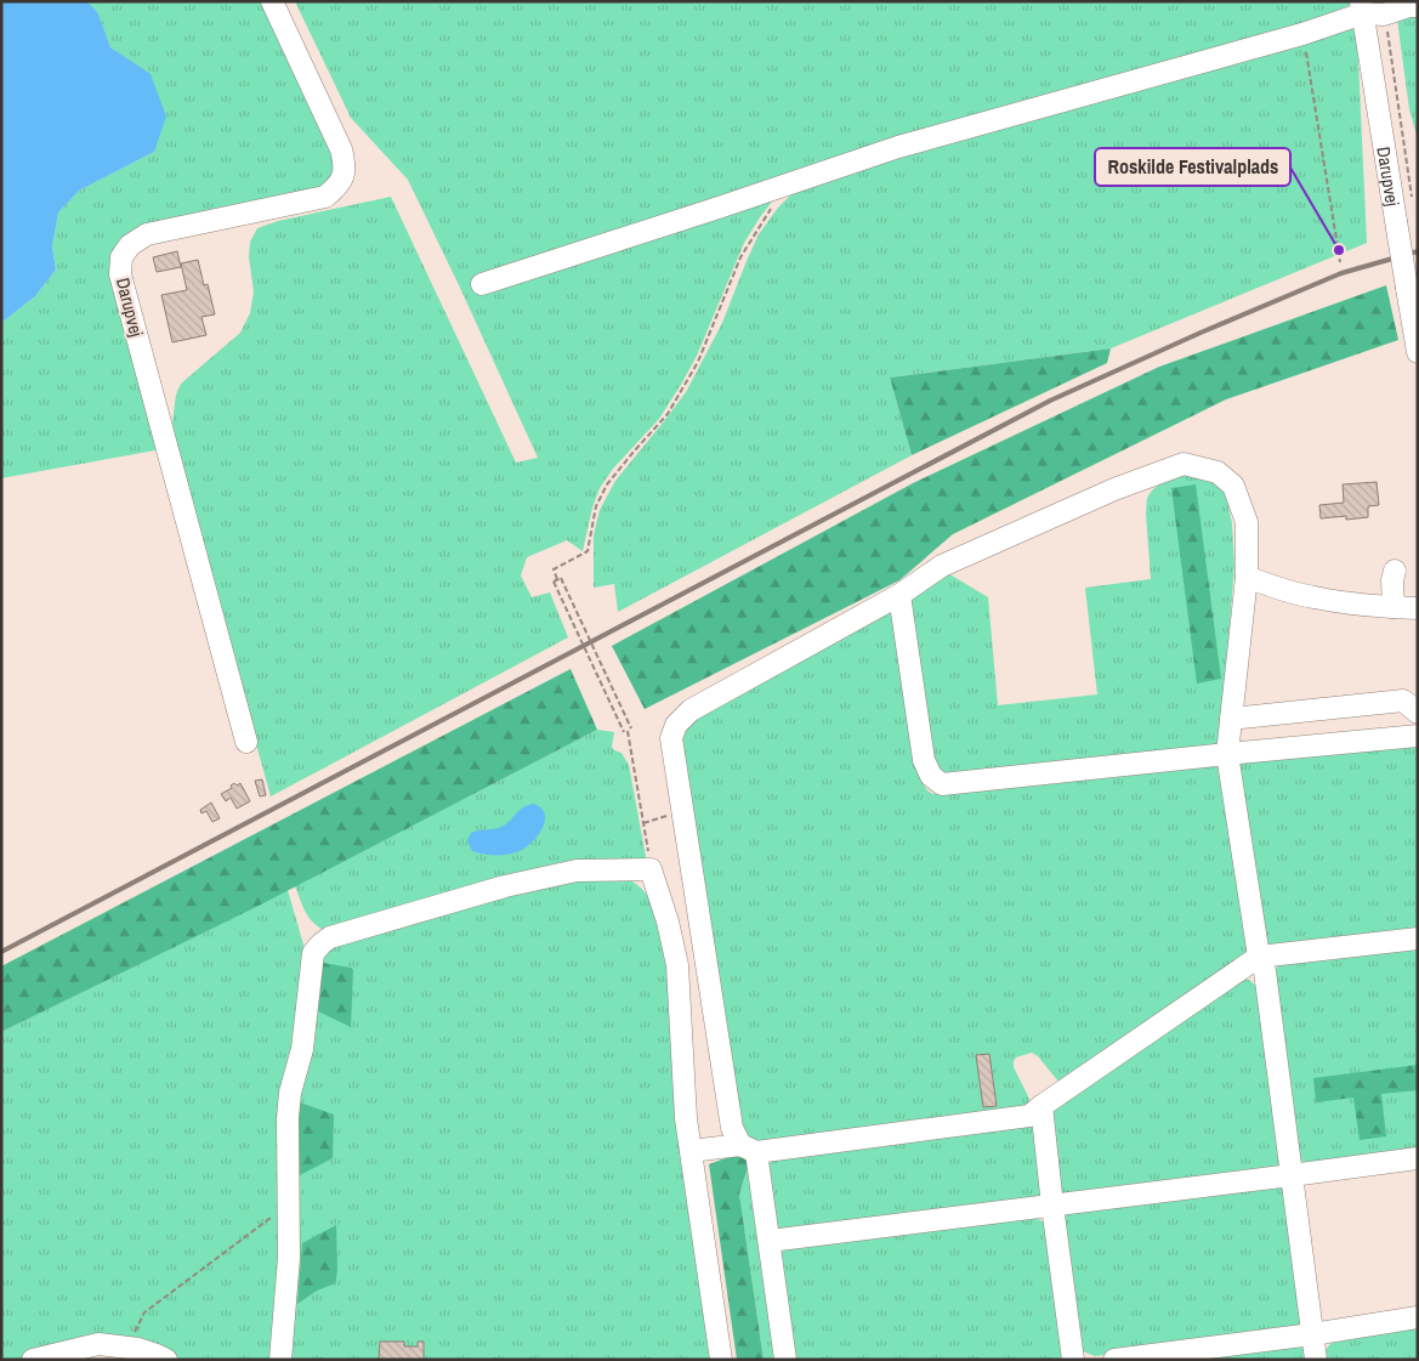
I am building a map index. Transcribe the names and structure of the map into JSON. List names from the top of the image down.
{
  "streets": {
    "street": ["Darupvej"]
  },
  "places": ["Roskilde Festivalplads"]
}
